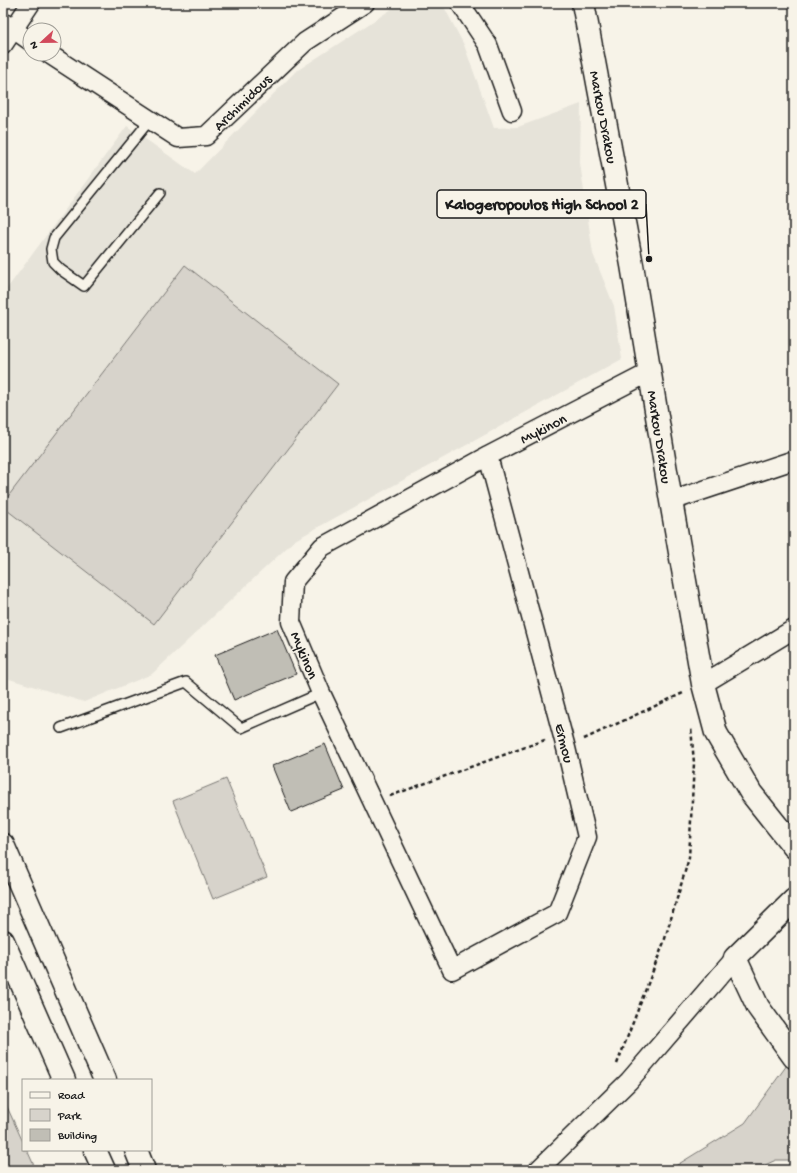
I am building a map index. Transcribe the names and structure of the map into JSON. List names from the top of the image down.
{
  "streets": {
    "main road": ["Markou Drakou"],
    "street": ["Archimidous", "Mykinon", "Ermou"]
  },
  "crossings": [
    ["Markou Drakou", "Mykinon"],
    ["Mykinon", "Ermou"]
  ],
  "places": ["Kalogeropoulos High School 2"],
  "legend": ["Road", "Park", "Building"],
  "north": "left"
}
